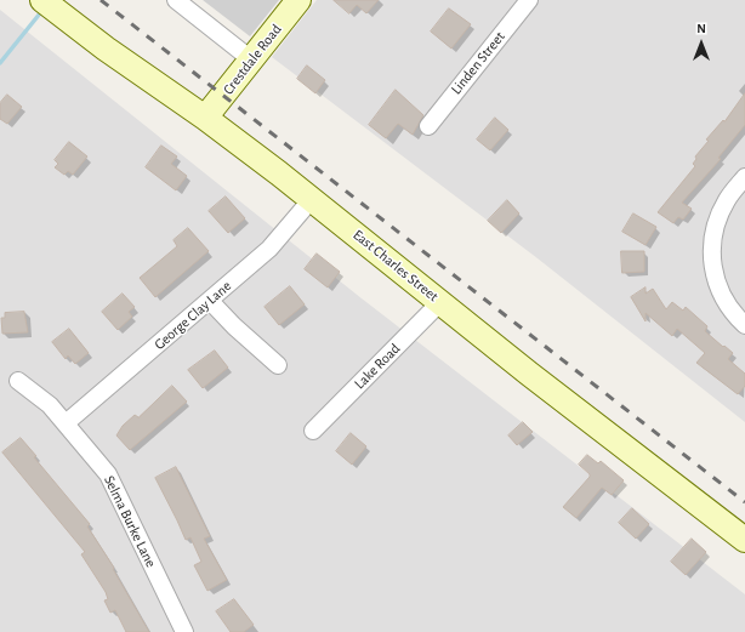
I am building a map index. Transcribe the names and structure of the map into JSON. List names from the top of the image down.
{
  "streets": {
    "street": [
      "Crestdale Road",
      "Linden Street",
      "East Charles Street",
      "George Clay Lane",
      "Lake Road",
      "Selma Burke Lane"
    ]
  },
  "crossings": [
    ["Crestdale Road", "East Charles Street"],
    ["East Charles Street", "George Clay Lane"],
    ["East Charles Street", "Lake Road"],
    ["George Clay Lane", "Selma Burke Lane"]
  ],
  "north": "top"
}
